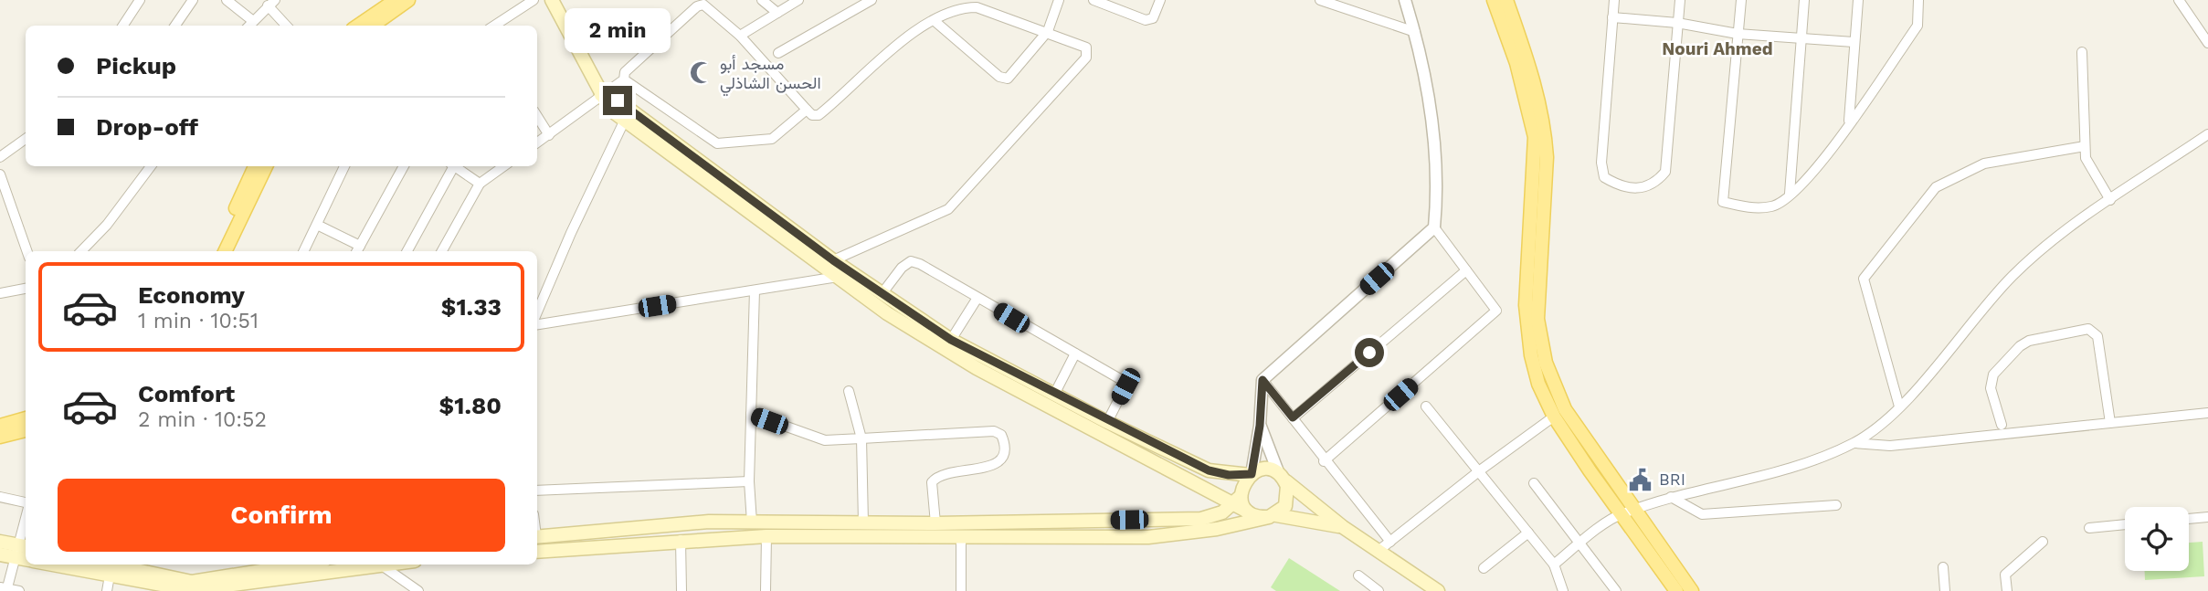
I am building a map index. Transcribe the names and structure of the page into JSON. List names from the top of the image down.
{
  "districts": ["Nouri Ahmed"],
  "places": {
    "mosque": ["مسجد أبو الحسن الشاذلي"],
    "public building": ["BRI"]
  },
  "page": {
    "bubble": "2 min",
    "banner": ["Pickup", "Drop-off"],
    "list": [
      {
        "name": "Economy",
        "note": "1 min · 10:51",
        "value": "$1.33"
      },
      {
        "name": "Comfort",
        "note": "2 min · 10:52",
        "value": "$1.80"
      }
    ],
    "buttons": "Confirm"
  }
}
